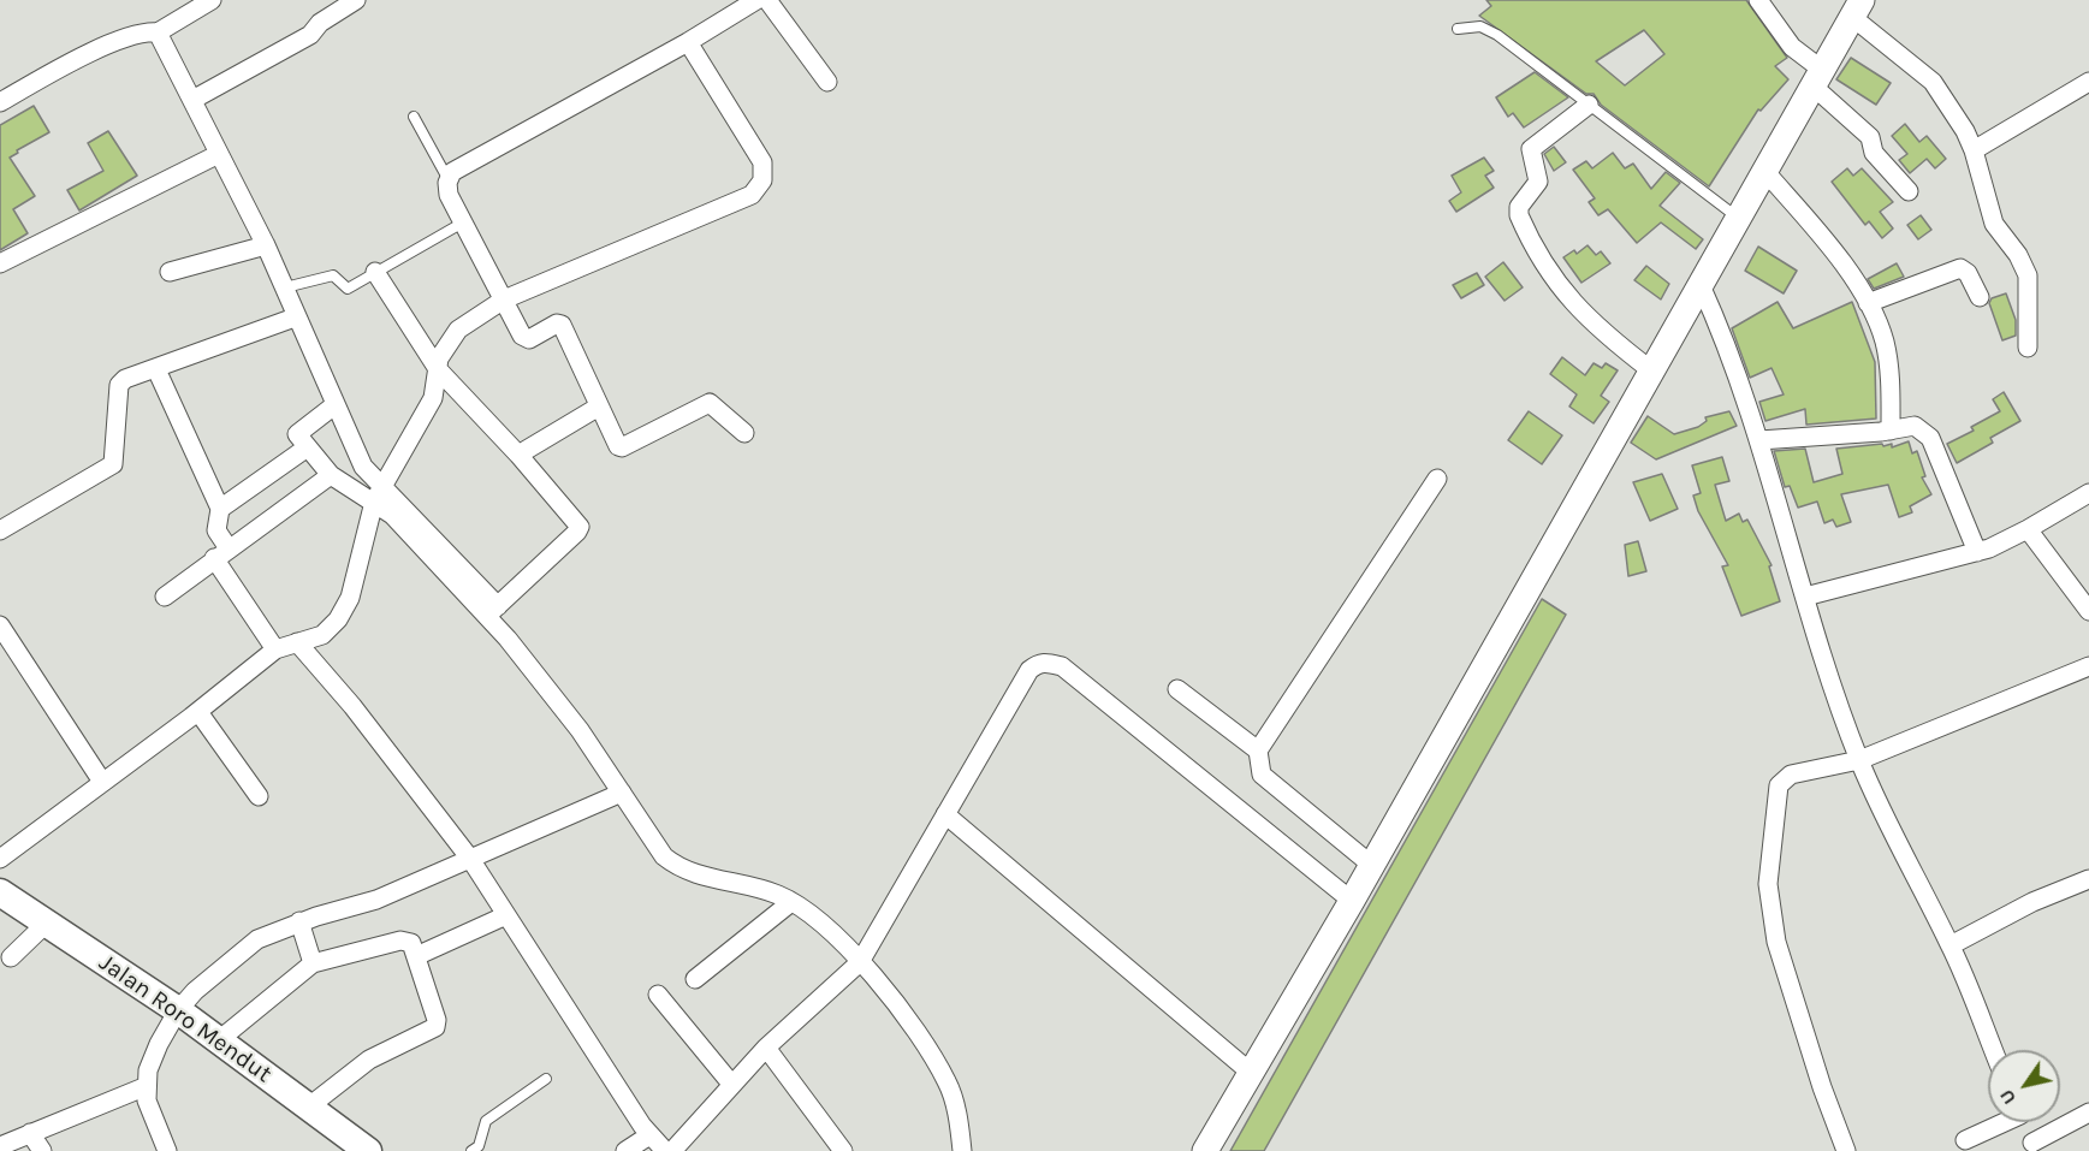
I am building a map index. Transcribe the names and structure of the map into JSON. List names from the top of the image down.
{
  "streets": {
    "main road": ["Jalan Roro Mendut"]
  },
  "north": "bottom left"
}
